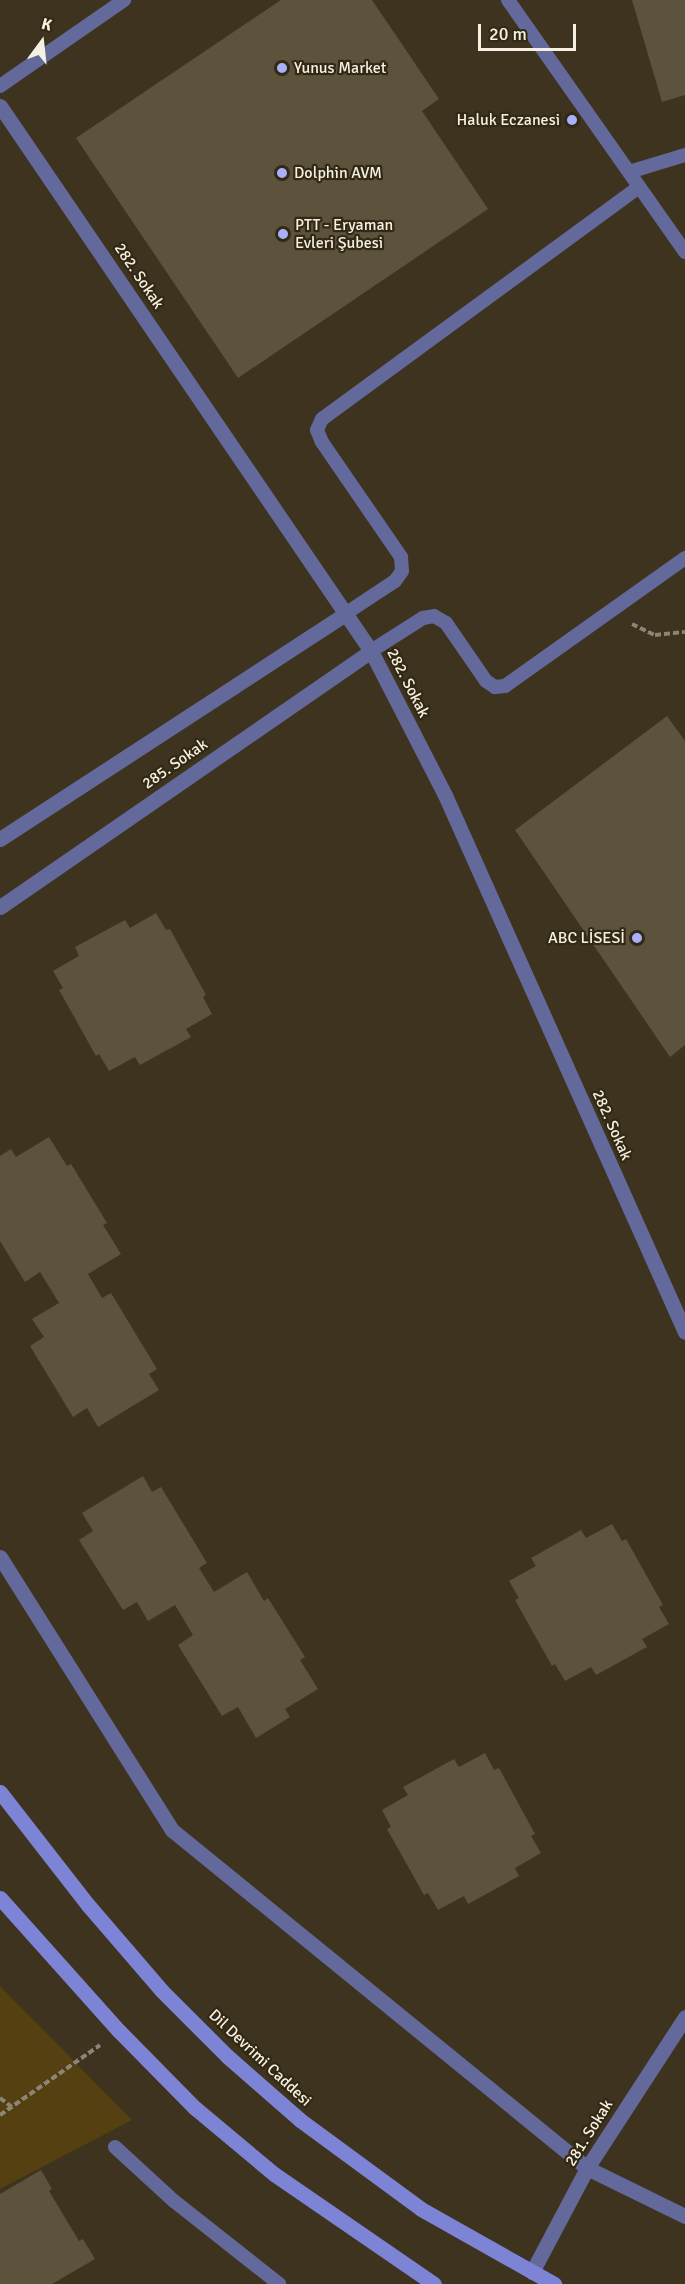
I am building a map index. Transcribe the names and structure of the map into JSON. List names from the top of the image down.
{
  "streets": {
    "main road": ["Dil Devrimi Caddesi"],
    "street": ["282. Sokak", "285. Sokak", "281. Sokak"]
  },
  "crossings": [
    ["282. Sokak", "285. Sokak"],
    ["Dil Devrimi Caddesi", "281. Sokak"]
  ],
  "places": [
    "Yunus Market",
    "Haluk Eczanesi",
    "Dolphin AVM",
    "PTT - Eryaman Evleri Şubesi",
    "ABC LİSESİ"
  ],
  "scale_bar": "20 m",
  "north": "top"
}
